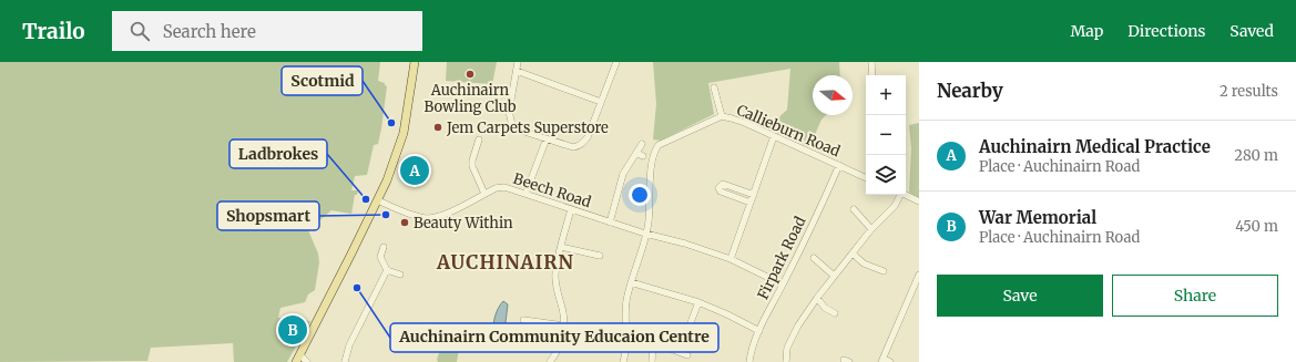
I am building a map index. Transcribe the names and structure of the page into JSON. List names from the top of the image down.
{
  "streets": {
    "street": ["Callieburn Road", "Beech Road", "Firpark Road"]
  },
  "crossings": [
    ["Callieburn Road", "Beech Road"],
    ["Callieburn Road", "Firpark Road"],
    ["Beech Road", "Firpark Road"]
  ],
  "districts": ["AUCHINAIRN"],
  "places": [
    "Auchinairn Bowling Club",
    "Scotmid",
    "Jem Carpets Superstore",
    "Ladbrokes",
    "Shopsmart",
    "Beauty Within",
    "Auchinairn Community Educaion Centre"
  ],
  "north": "right",
  "page": {
    "header": "Trailo",
    "search": "Search here",
    "nav": ["Map", "Directions", "Saved"],
    "heading": ["Nearby", "2 results"],
    "map_buttons": ["+", "−"],
    "list": [
      {
        "mark": "A",
        "name": "Auchinairn Medical Practice",
        "note": "Place · Auchinairn Road",
        "value": "280 m"
      },
      {
        "mark": "B",
        "name": "War Memorial",
        "note": "Place · Auchinairn Road",
        "value": "450 m"
      }
    ],
    "pins": ["A", "B"],
    "buttons": ["Save", "Share"]
  }
}
